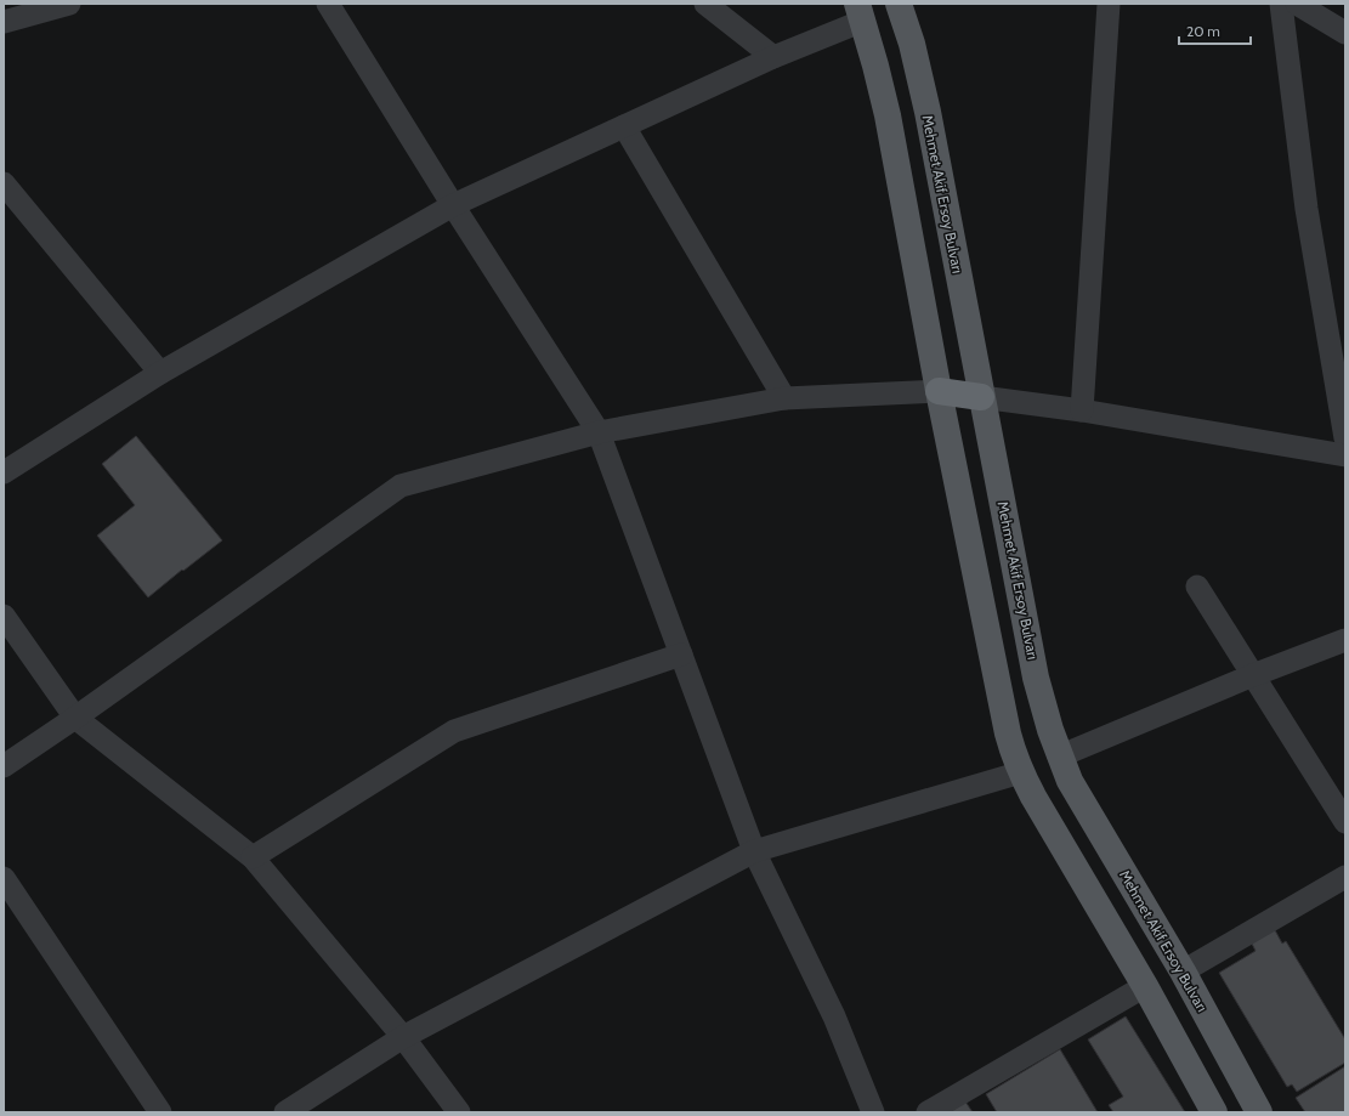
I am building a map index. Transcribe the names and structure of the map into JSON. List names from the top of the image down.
{
  "streets": {
    "main road": ["Mehmet Akif Ersoy Bulvarı"]
  },
  "scale_bar": "20 m"
}
